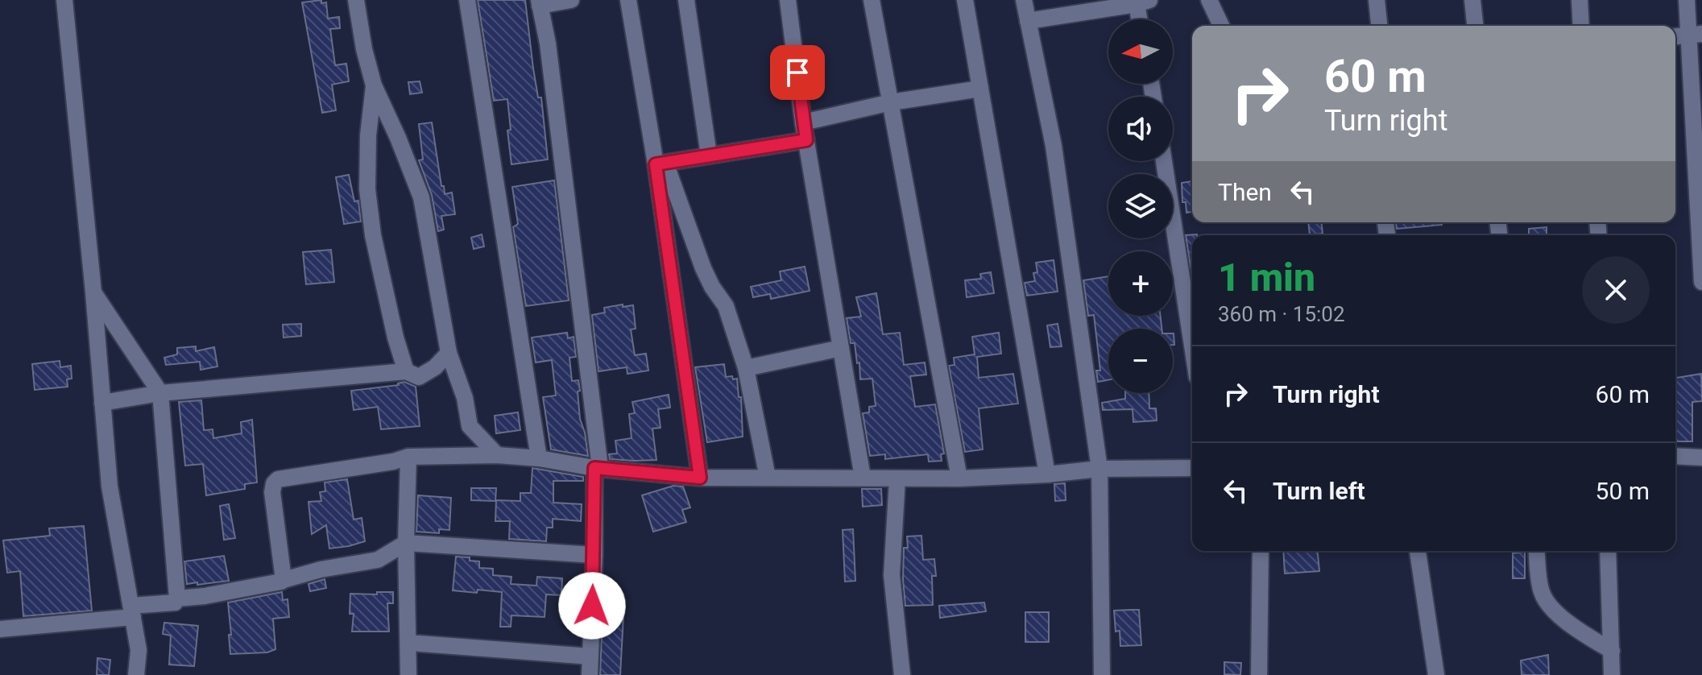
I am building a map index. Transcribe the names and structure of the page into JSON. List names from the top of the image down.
{
  "north": "left",
  "page": {
    "map_buttons": ["+", "−"],
    "turn": ["60 m", "Turn right"],
    "then": "Then",
    "heading": ["1 min", "360 m · 15:02"],
    "list": [
      {
        "name": "Turn right",
        "value": "60 m"
      },
      {
        "name": "Turn left",
        "value": "50 m"
      }
    ]
  }
}
